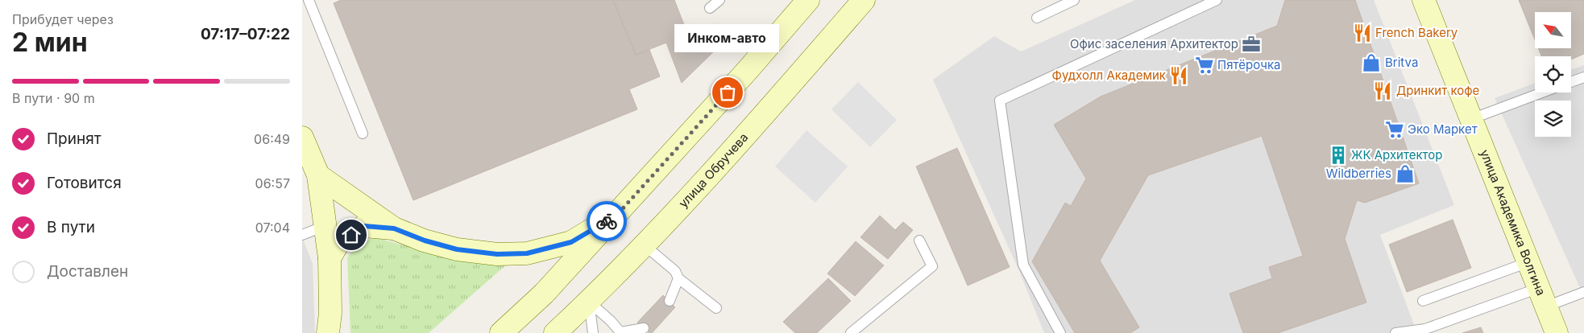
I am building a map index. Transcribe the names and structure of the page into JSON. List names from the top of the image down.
{
  "streets": {
    "street": ["улица Обручева", "улица Академика Волгина"]
  },
  "places": {
    "restaurant": ["French Bakery", "Фудхолл Академик", "Дринкит кофе"],
    "office": ["Офис заселения Архитектор"],
    "shop": ["Britva", "Wildberries"],
    "supermarket": ["Пятёрочка", "Эко Маркет"],
    "other": ["Инком-авто"],
    "building": ["ЖК Архитектор"]
  },
  "north": "top left",
  "page": {
    "heading": ["2 мин", "Прибудет через", "07:17–07:22"],
    "bubble": "Инком-авто",
    "bar": "В пути · 90 m",
    "list": [
      ["Принят", "06:49"],
      ["Готовится", "06:57"],
      ["В пути", "07:04"],
      "Доставлен"
    ]
  }
}
